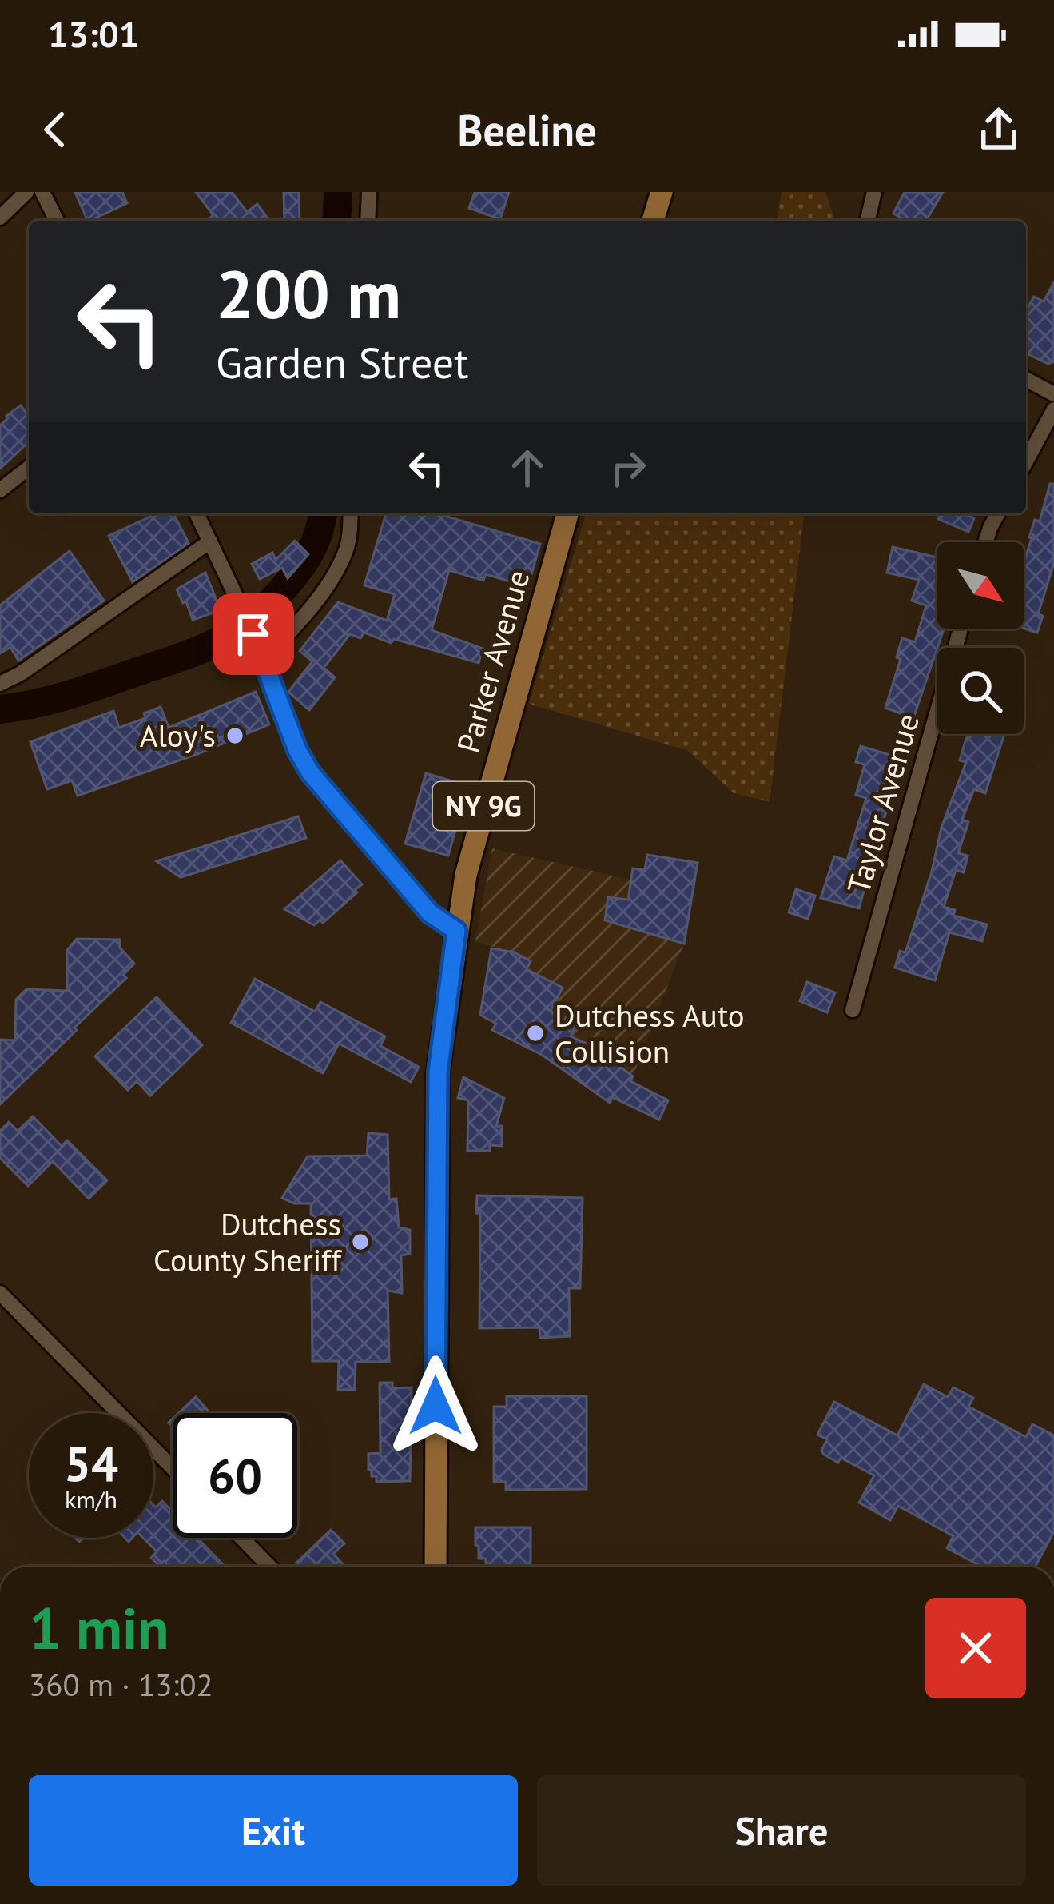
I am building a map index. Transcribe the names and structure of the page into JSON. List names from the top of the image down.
{
  "streets": {
    "main road": ["Parker Avenue", "NY 9G"],
    "street": ["Taylor Avenue"]
  },
  "places": ["Aloy's", "Dutchess Auto Collision", "Dutchess County Sheriff"],
  "north": "bottom right",
  "page": {
    "status": "13:01",
    "header": "Beeline",
    "turn": ["200 m", "Garden Street"],
    "speed": "54 km/h",
    "limit": "60",
    "heading": ["1 min", "360 m · 13:02"],
    "buttons": ["Exit", "Share"]
  }
}
